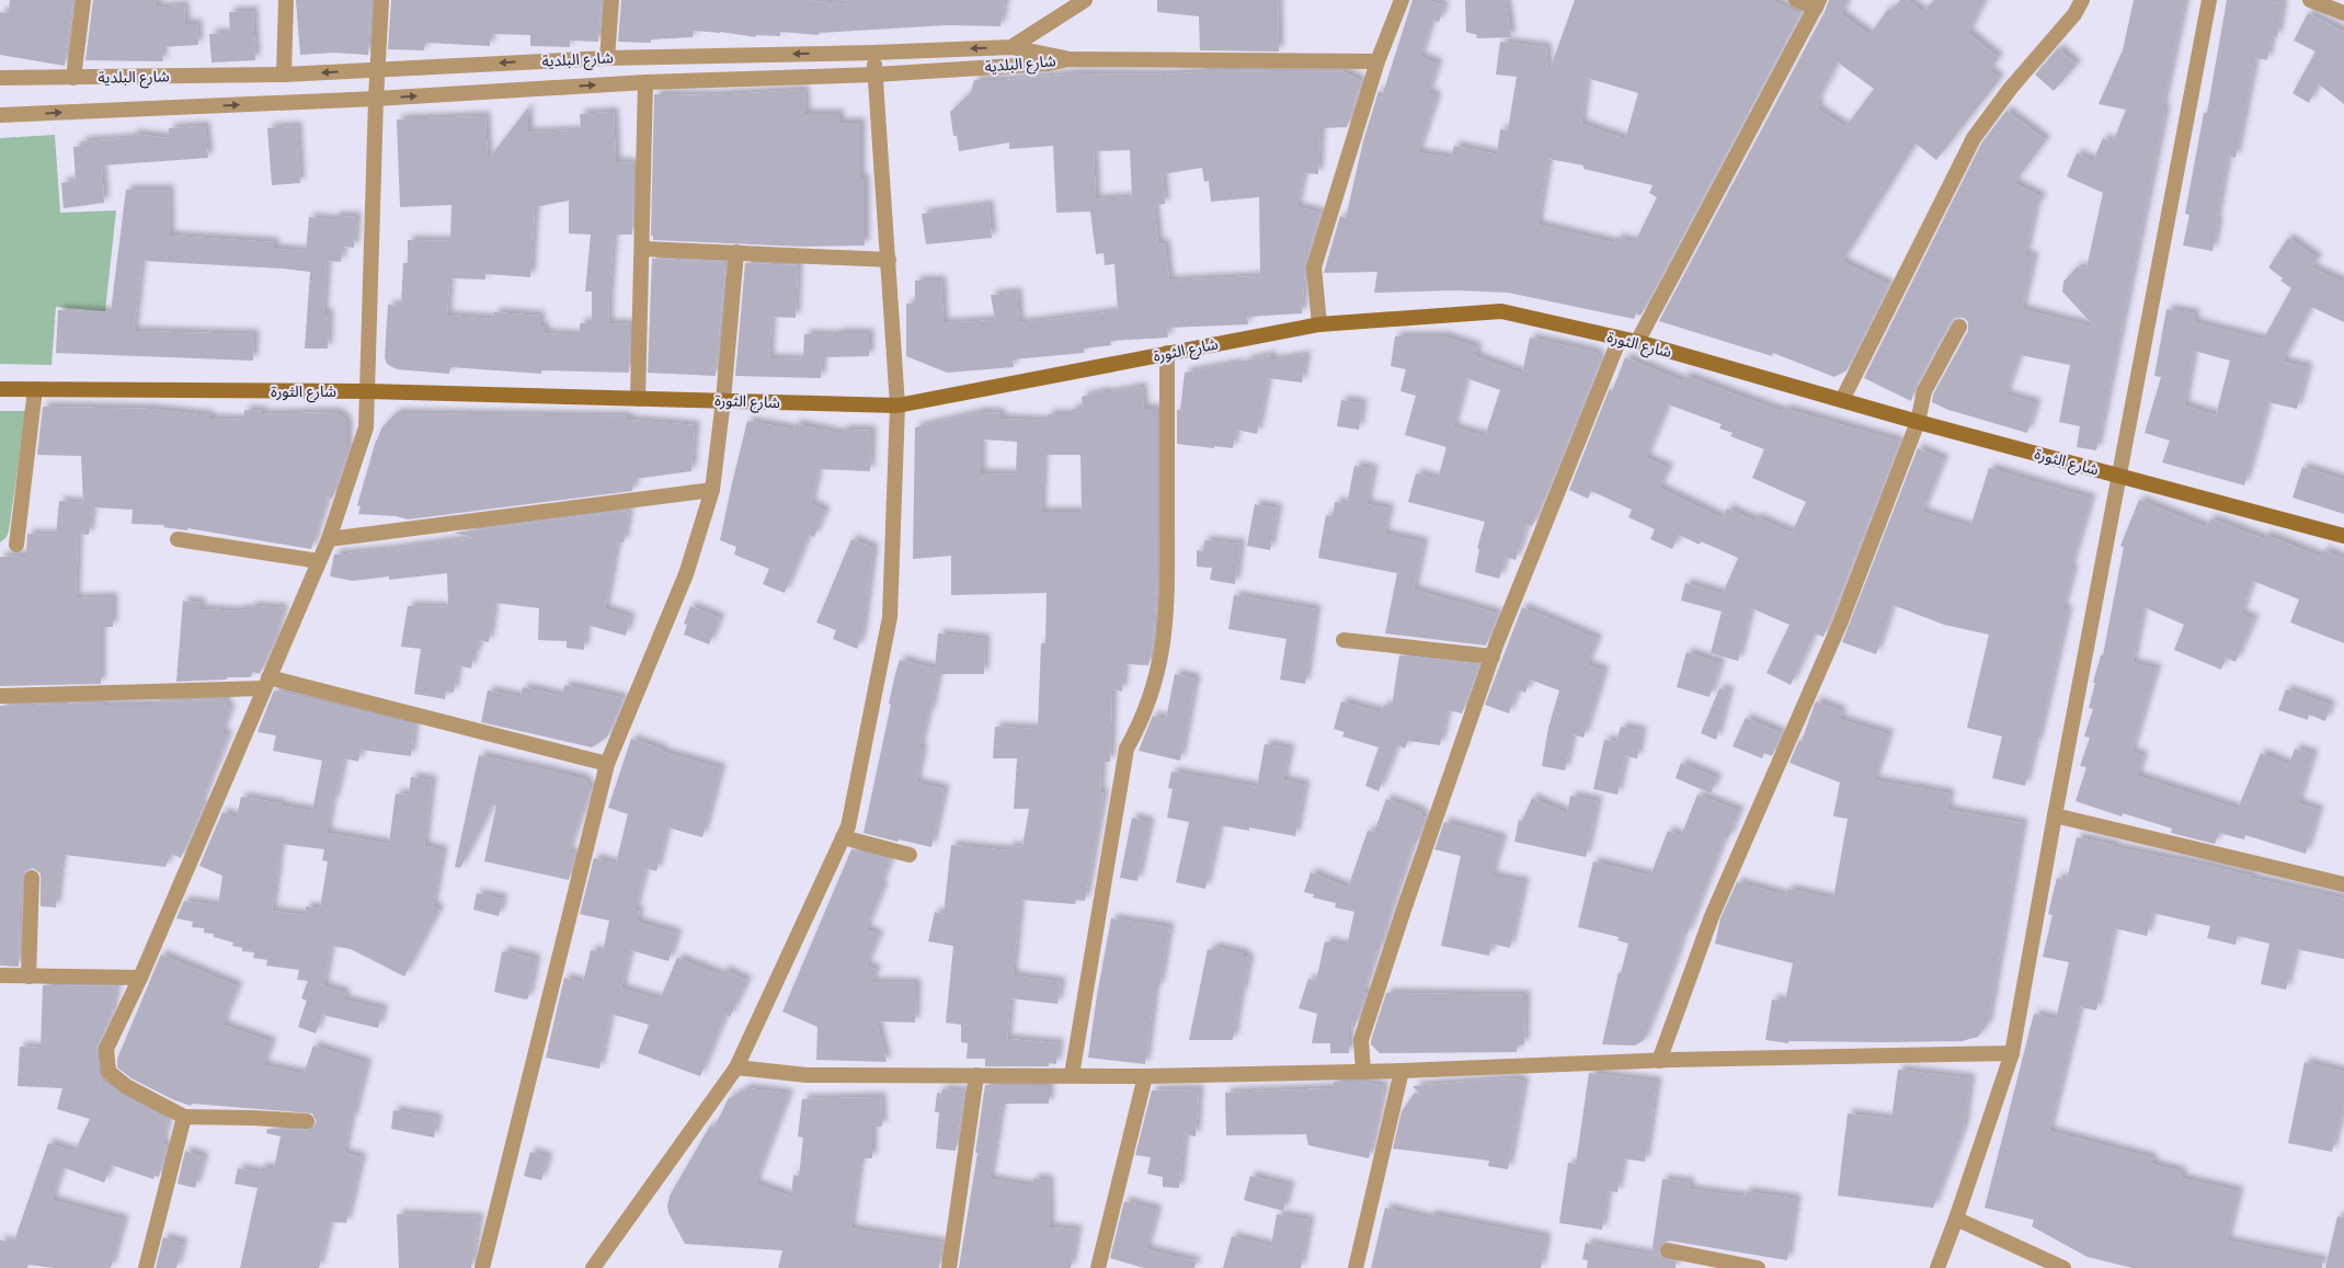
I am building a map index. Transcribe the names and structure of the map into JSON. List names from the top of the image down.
{
  "streets": {
    "main road": ["شارع الثورة"],
    "street": ["شارع البلدية"]
  }
}
